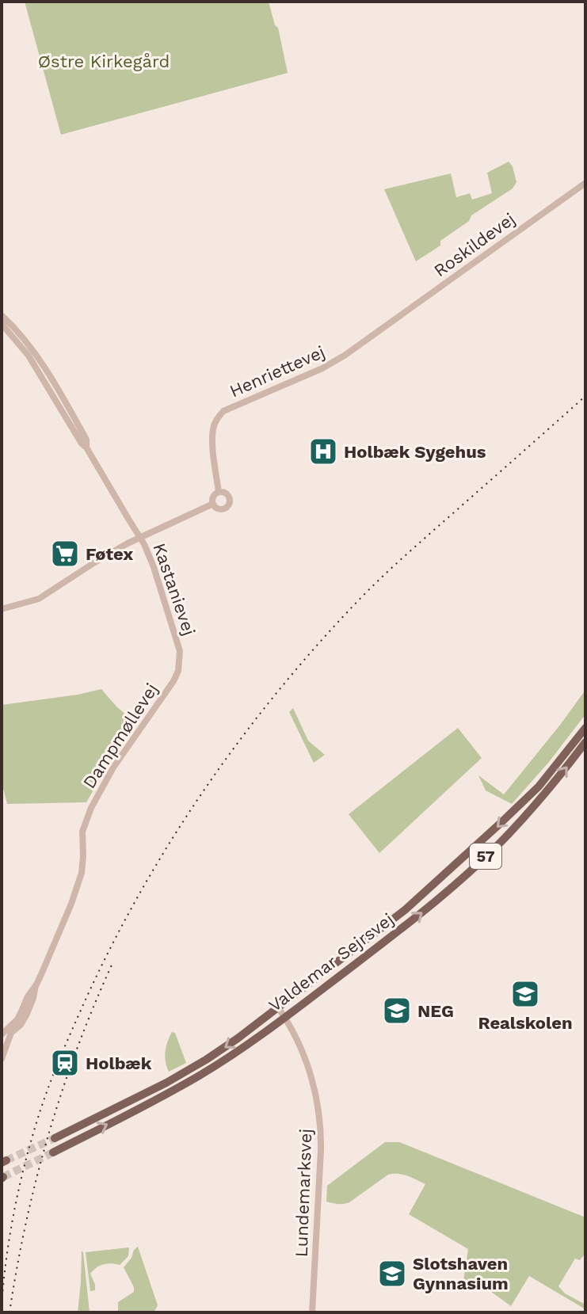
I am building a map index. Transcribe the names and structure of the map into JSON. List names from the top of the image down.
{
  "streets": {
    "main road": ["57", "Valdemar Sejrsvej"],
    "street": [
      "Roskildevej",
      "Henriettevej",
      "Kastanievej",
      "Dampmøllevej",
      "Lundemarksvej"
    ]
  },
  "crossings": [
    ["Roskildevej", "Henriettevej"],
    ["Kastanievej", "Dampmøllevej"],
    ["Valdemar Sejrsvej", "Lundemarksvej"]
  ],
  "parks": ["Østre Kirkegård"],
  "places": {
    "hospital": ["Holbæk Sygehus"],
    "supermarket": ["Føtex"],
    "school or university": ["Realskolen", "NEG", "Slotshaven Gynnasium"],
    "station": ["Holbæk"]
  }
}
